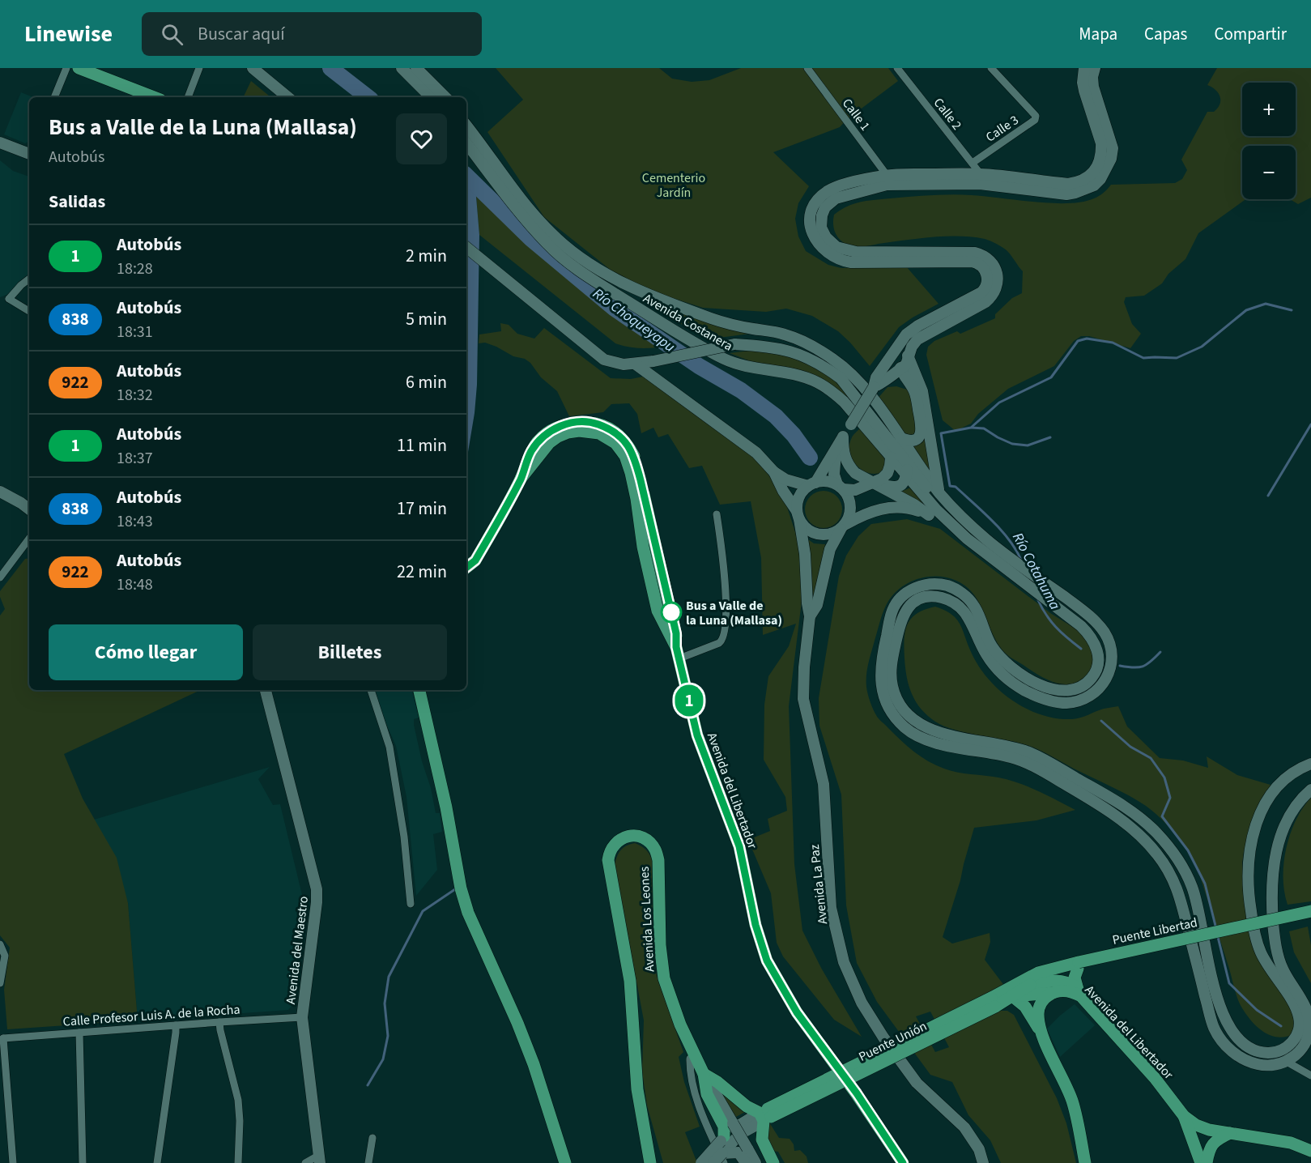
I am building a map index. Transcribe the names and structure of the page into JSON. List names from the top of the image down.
{
  "streets": {
    "main road": [
      "Avenida Costanera",
      "Avenida del Libertador",
      "Avenida La Paz",
      "Avenida Los Leones",
      "Puente Libertad",
      "Avenida del Maestro",
      "Puente Unión"
    ],
    "street": [
      "Calle 2",
      "Calle 1",
      "Calle 3",
      "Calle Profesor Luis A. de la Rocha"
    ]
  },
  "crossings": [
    ["Calle 2", "Calle 3"],
    ["Avenida del Libertador", "Puente Libertad"],
    ["Avenida del Libertador", "Puente Unión"],
    ["Puente Libertad", "Puente Unión"],
    ["Avenida del Maestro", "Calle Profesor Luis A. de la Rocha"]
  ],
  "water": ["Río Choqueyapu", "Río Cotahuma"],
  "parks": ["Cementerio Jardín"],
  "places": ["Bus a Valle de la Luna (Mallasa)"],
  "lines": ["bus line 1"],
  "page": {
    "header": "Linewise",
    "search": "Buscar aquí",
    "nav": ["Mapa", "Capas", "Compartir"],
    "on_map": "1",
    "map_buttons": ["+", "−"],
    "heading": [
      ["Bus a Valle de la Luna (Mallasa)", "Autobús"],
      "Salidas"
    ],
    "list": [
      {
        "mark": "1",
        "name": "Autobús",
        "note": "18:28",
        "value": "2 min"
      },
      {
        "mark": "838",
        "name": "Autobús",
        "note": "18:31",
        "value": "5 min"
      },
      {
        "mark": "922",
        "name": "Autobús",
        "note": "18:32",
        "value": "6 min"
      },
      {
        "mark": "1",
        "name": "Autobús",
        "note": "18:37",
        "value": "11 min"
      },
      {
        "mark": "838",
        "name": "Autobús",
        "note": "18:43",
        "value": "17 min"
      },
      {
        "mark": "922",
        "name": "Autobús",
        "note": "18:48",
        "value": "22 min"
      }
    ],
    "buttons": ["Cómo llegar", "Billetes"]
  }
}
